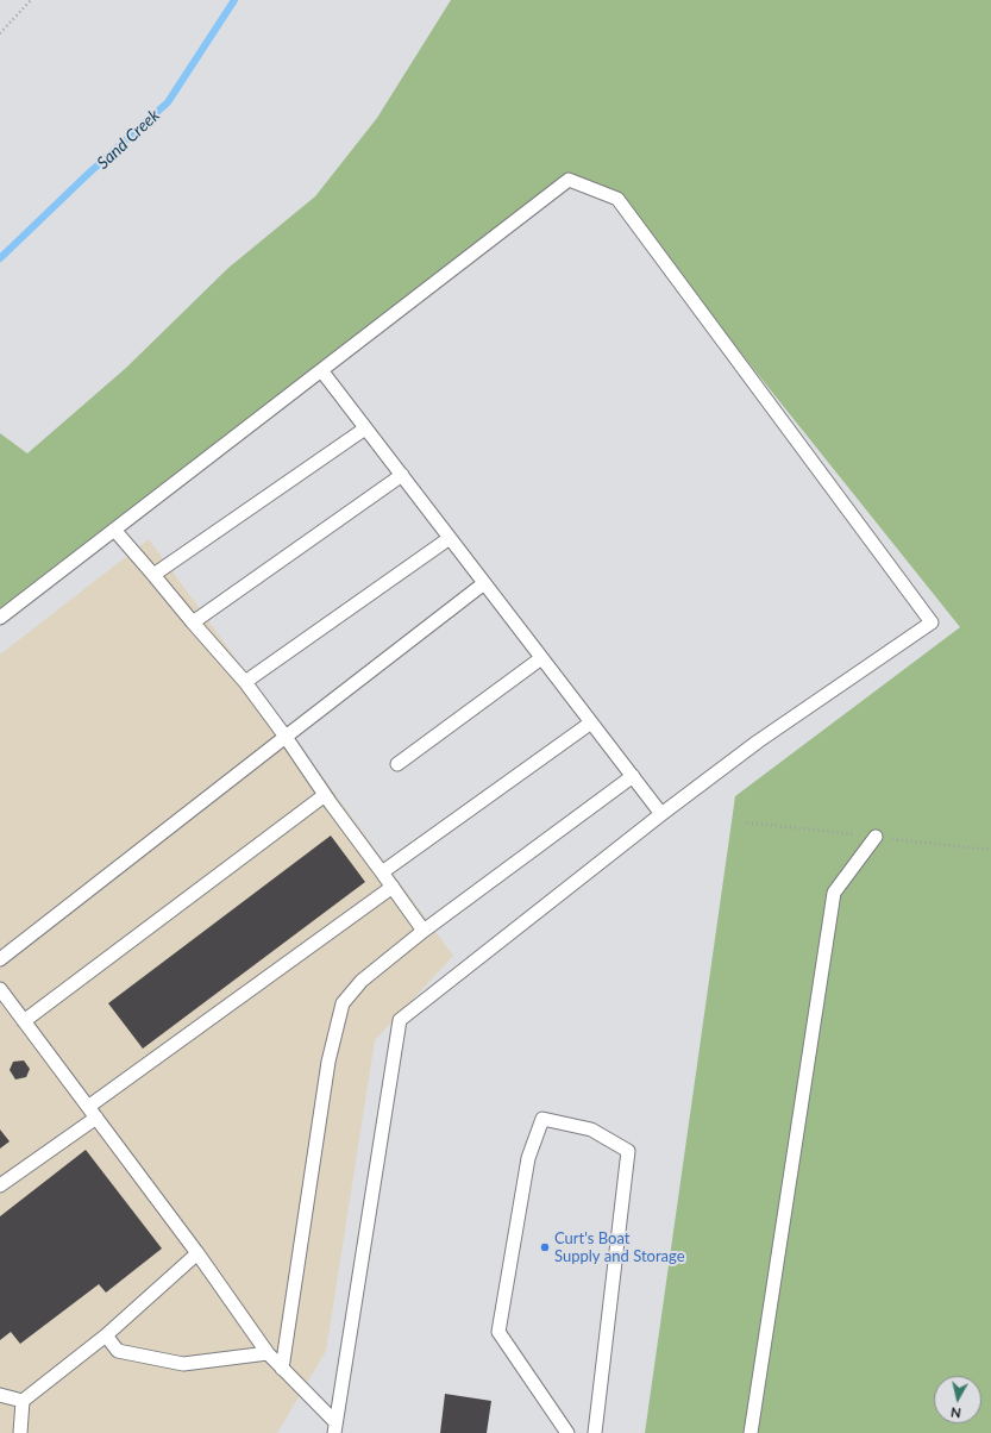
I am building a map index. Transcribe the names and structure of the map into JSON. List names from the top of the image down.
{
  "water": ["Sand Creek"],
  "places": ["Curt's Boat Supply and Storage"],
  "north": "bottom"
}
